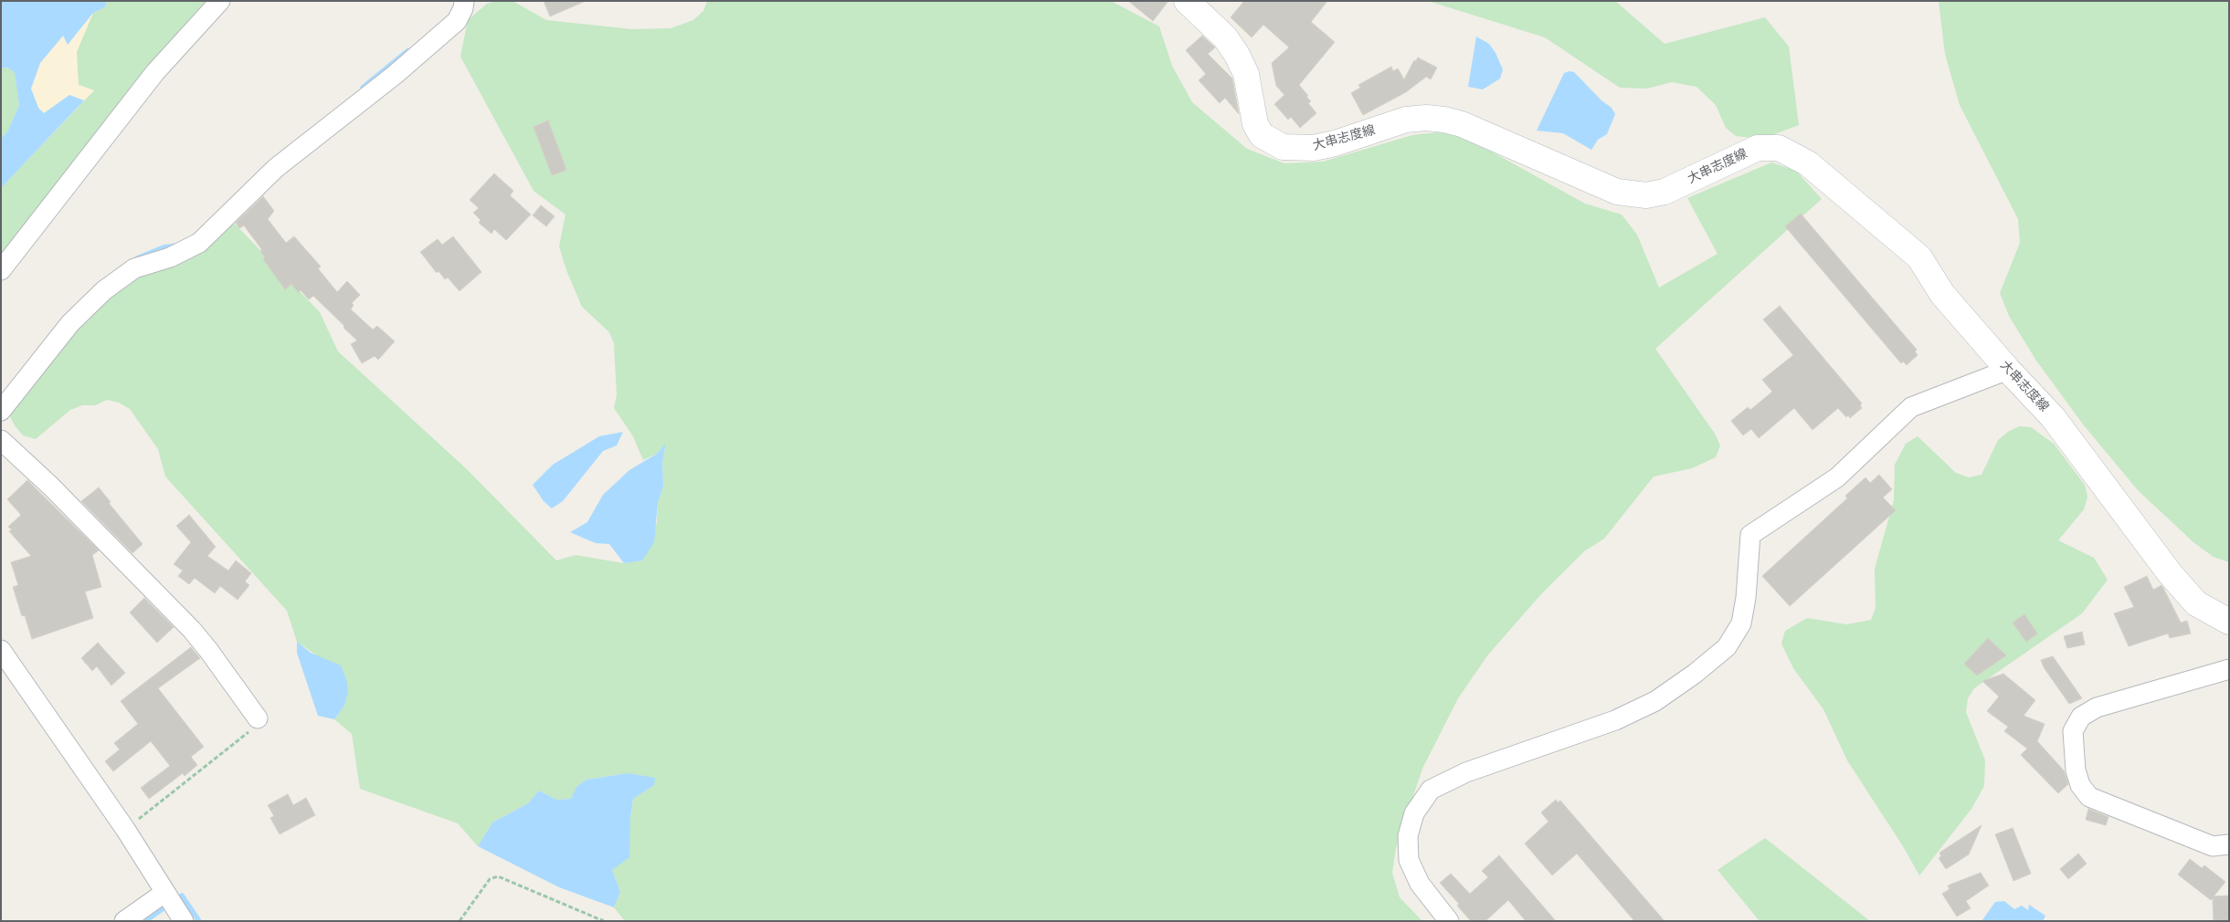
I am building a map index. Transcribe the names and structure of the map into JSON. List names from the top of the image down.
{
  "streets": {
    "main road": ["大串志度線"]
  }
}
